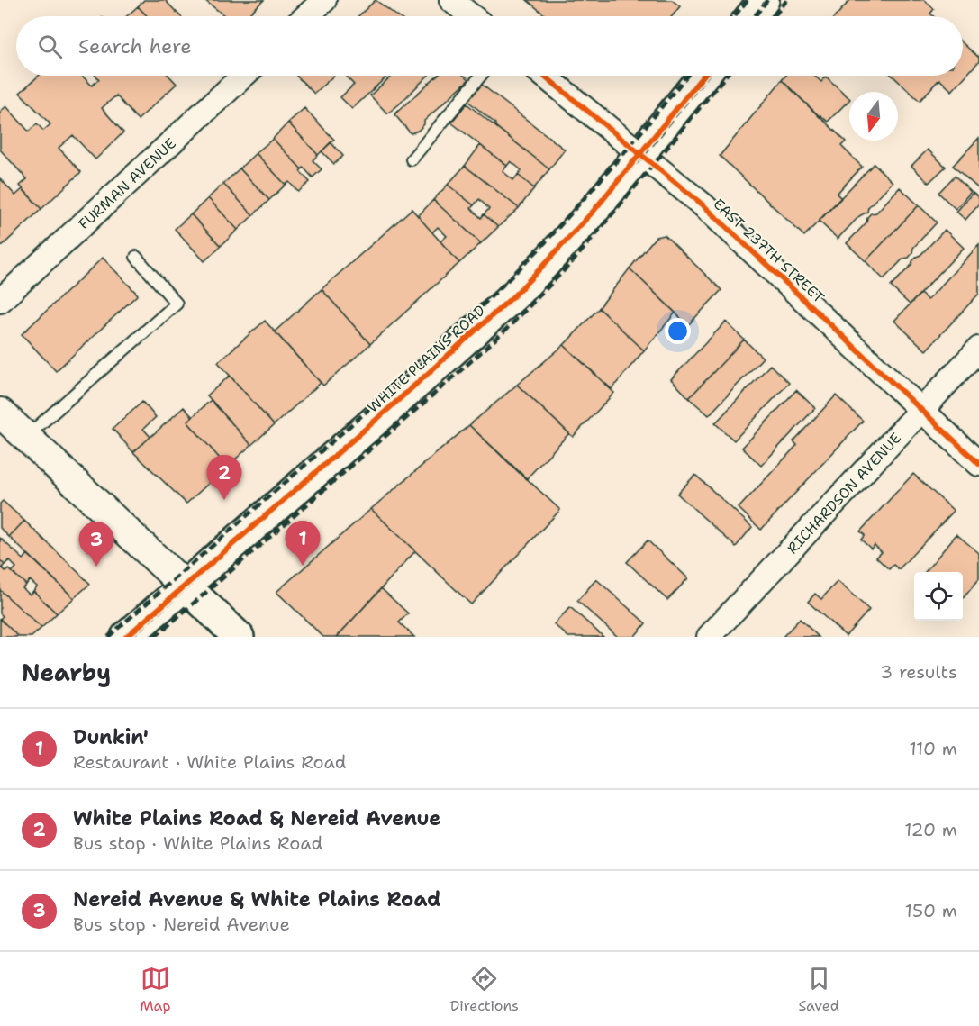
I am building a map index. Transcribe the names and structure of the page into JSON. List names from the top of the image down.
{
  "streets": {
    "main road": ["WHITE PLAINS ROAD"],
    "street": ["FURMAN AVENUE", "EAST 237TH STREET", "RICHARDSON AVENUE"]
  },
  "crossings": [
    ["EAST 237TH STREET", "WHITE PLAINS ROAD"],
    ["EAST 237TH STREET", "RICHARDSON AVENUE"]
  ],
  "north": "bottom",
  "page": {
    "search": "Search here",
    "pins": ["2", "1", "3"],
    "heading": ["Nearby", "3 results"],
    "list": [
      {
        "mark": "1",
        "name": "Dunkin'",
        "note": "Restaurant · White Plains Road",
        "value": "110 m"
      },
      {
        "mark": "2",
        "name": "White Plains Road & Nereid Avenue",
        "note": "Bus stop · White Plains Road",
        "value": "120 m"
      },
      {
        "mark": "3",
        "name": "Nereid Avenue & White Plains Road",
        "note": "Bus stop · Nereid Avenue",
        "value": "150 m"
      }
    ],
    "nav": ["Map", "Directions", "Saved"]
  }
}
